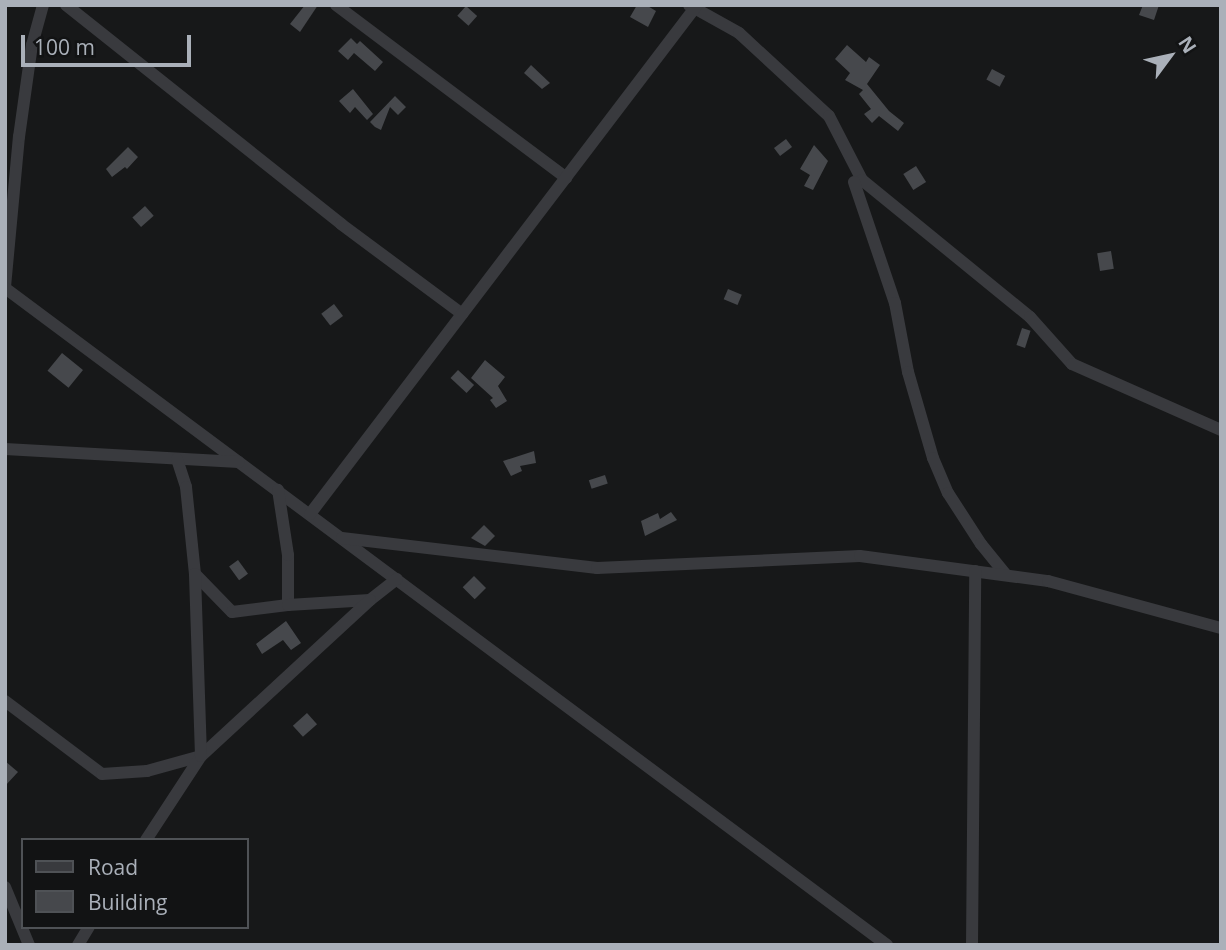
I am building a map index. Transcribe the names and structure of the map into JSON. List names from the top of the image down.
{
  "legend": ["Road", "Building"],
  "scale_bar": "100 m",
  "north": "top right"
}
